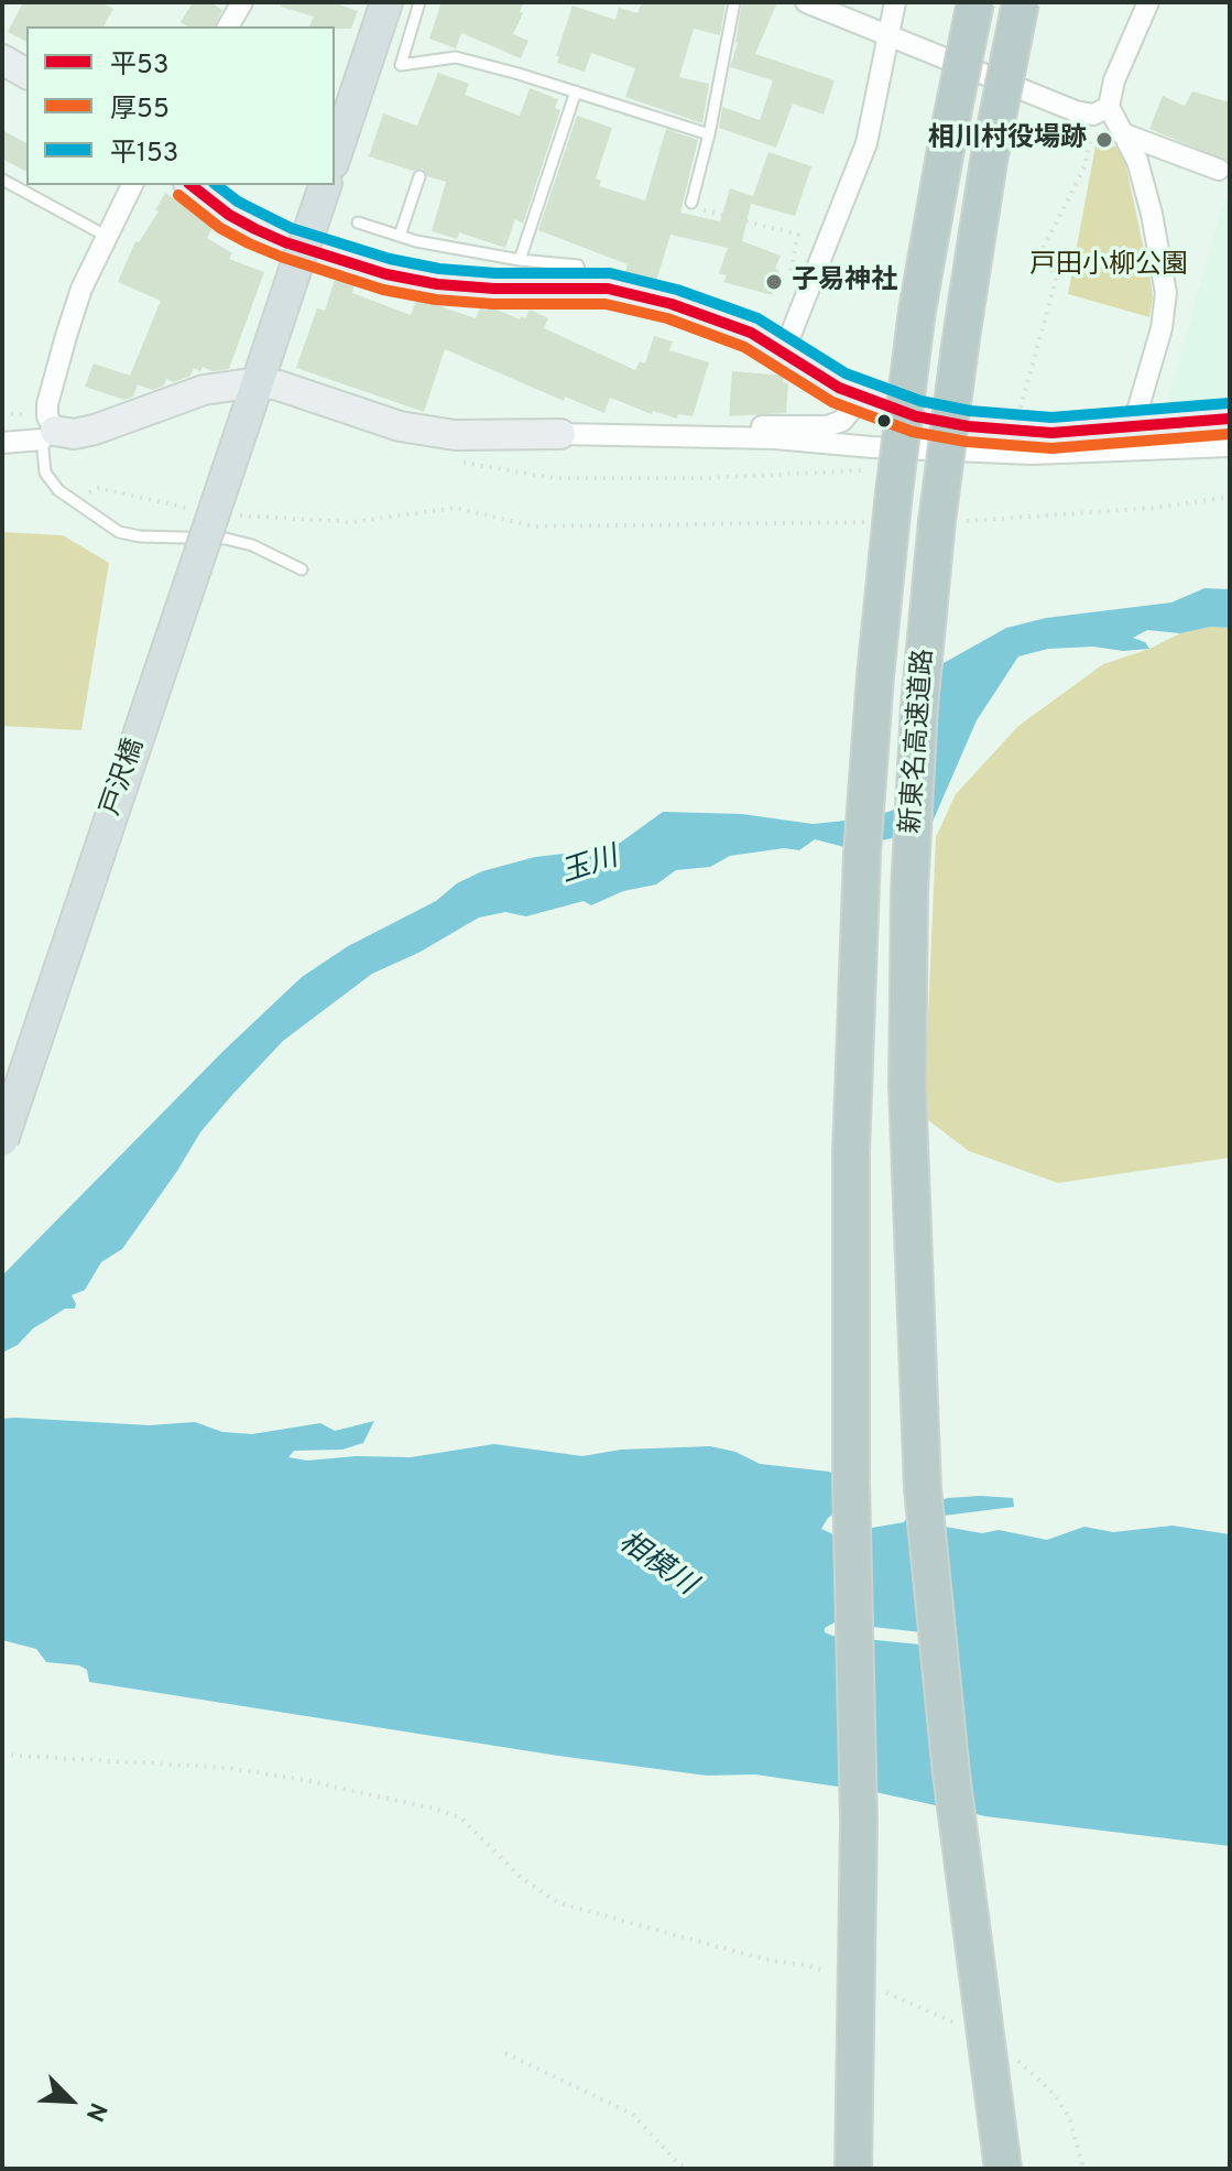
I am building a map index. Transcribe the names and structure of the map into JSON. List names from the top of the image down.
{
  "streets": {
    "highway": ["新東名高速道路"],
    "main road": ["戸沢橋"]
  },
  "water": ["玉川", "相模川"],
  "parks": ["戸田小柳公園"],
  "places": ["相川村役場跡", "子易神社"],
  "lines": ["transit line 平53", "transit line 平153", "transit line 厚55"],
  "legend": ["平53", "厚55", "平153"],
  "north": "bottom right"
}
